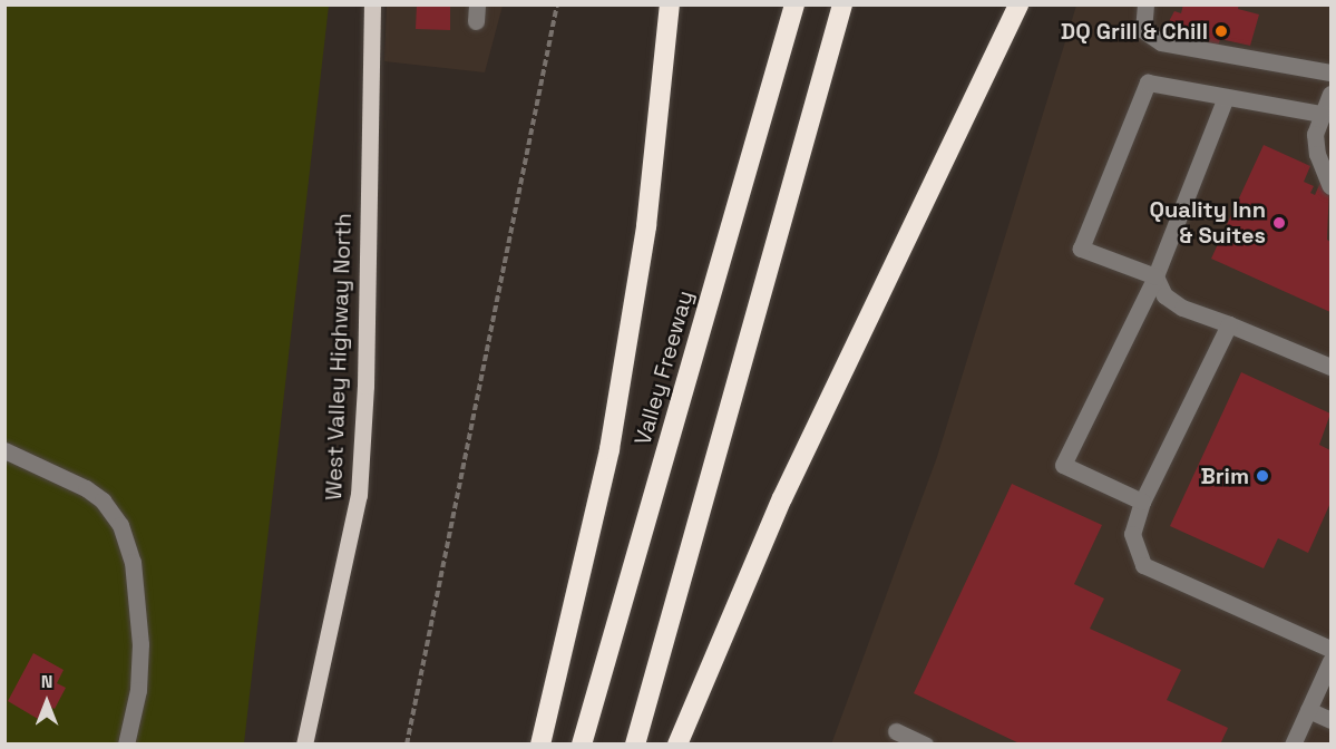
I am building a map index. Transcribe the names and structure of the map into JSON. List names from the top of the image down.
{
  "streets": {
    "highway": ["Valley Freeway"],
    "main road": ["West Valley Highway North"]
  },
  "places": ["DQ Grill & Chill", "Quality Inn & Suites", "Brim"],
  "north": "top"
}
